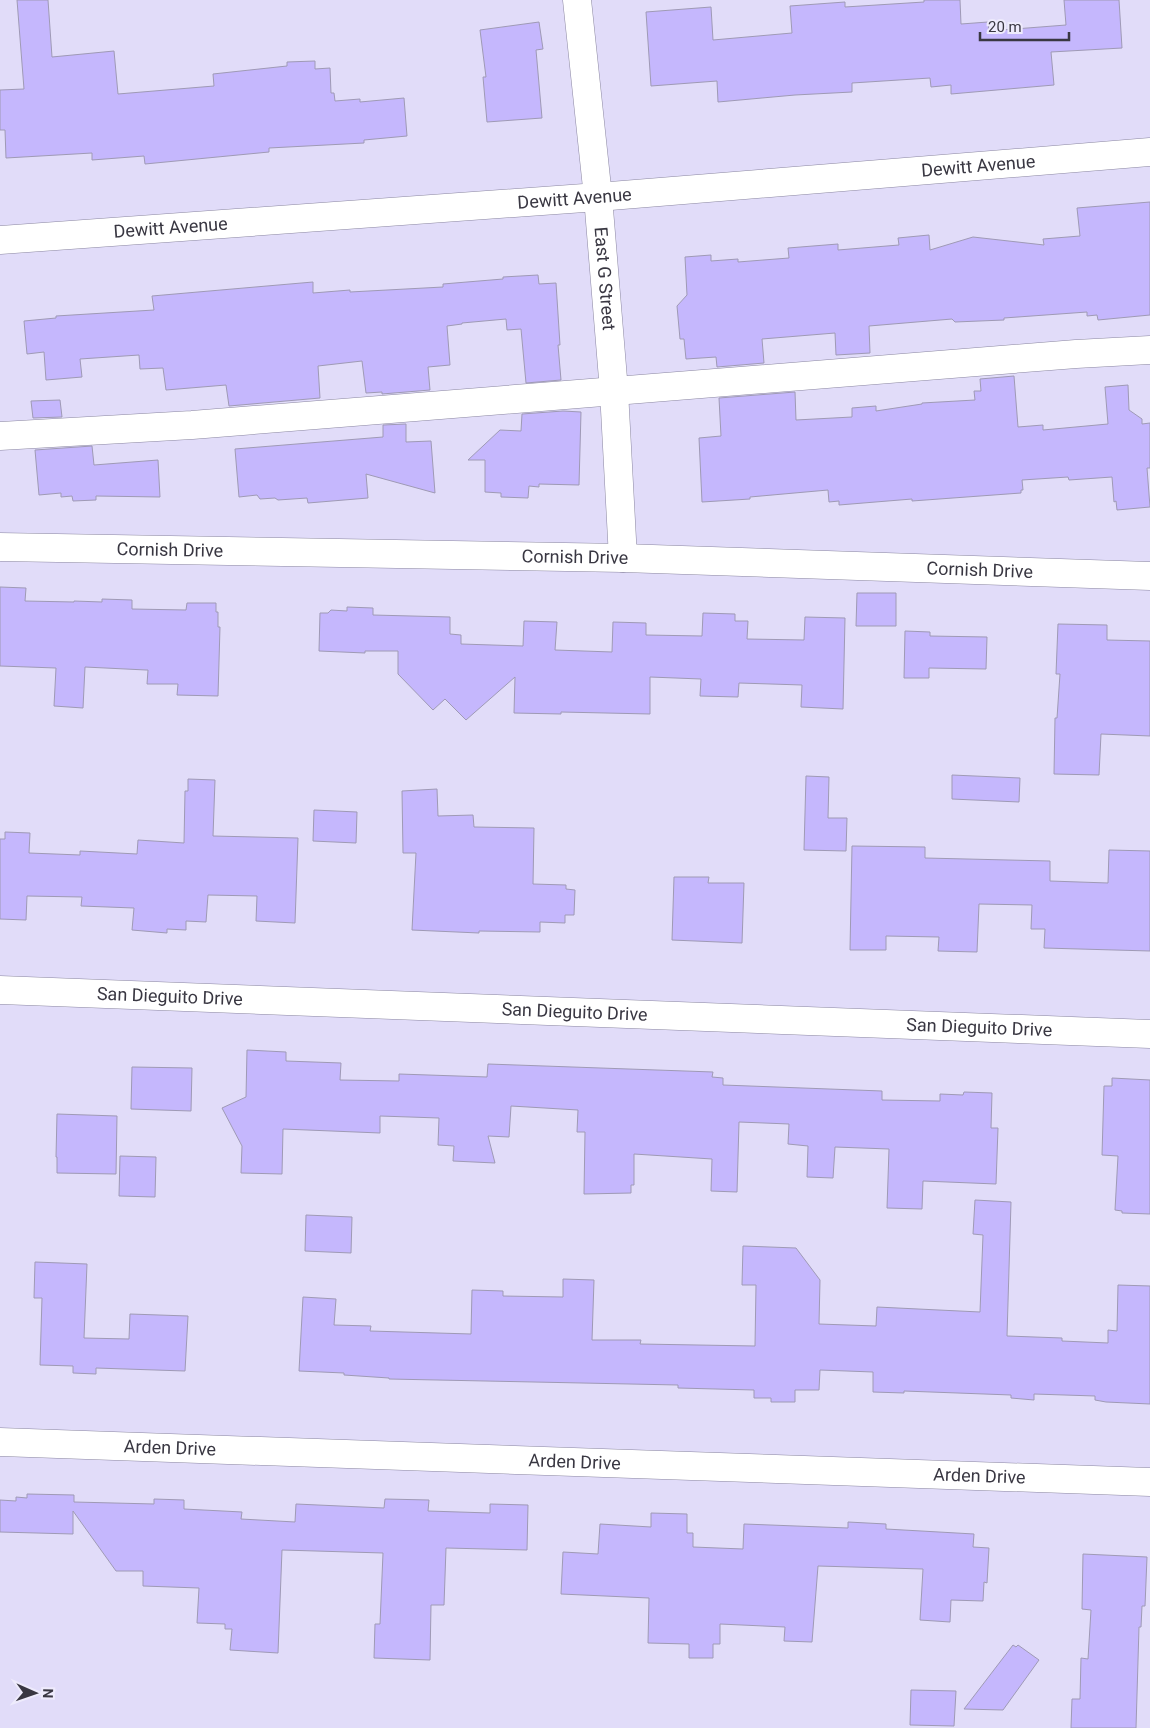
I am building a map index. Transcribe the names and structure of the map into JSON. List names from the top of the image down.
{
  "streets": {
    "street": [
      "Dewitt Avenue",
      "East G Street",
      "Cornish Drive",
      "San Dieguito Drive",
      "Arden Drive"
    ]
  },
  "crossings": [
    ["Dewitt Avenue", "East G Street"],
    ["East G Street", "Cornish Drive"]
  ],
  "scale_bar": "20 m",
  "north": "right"
}
